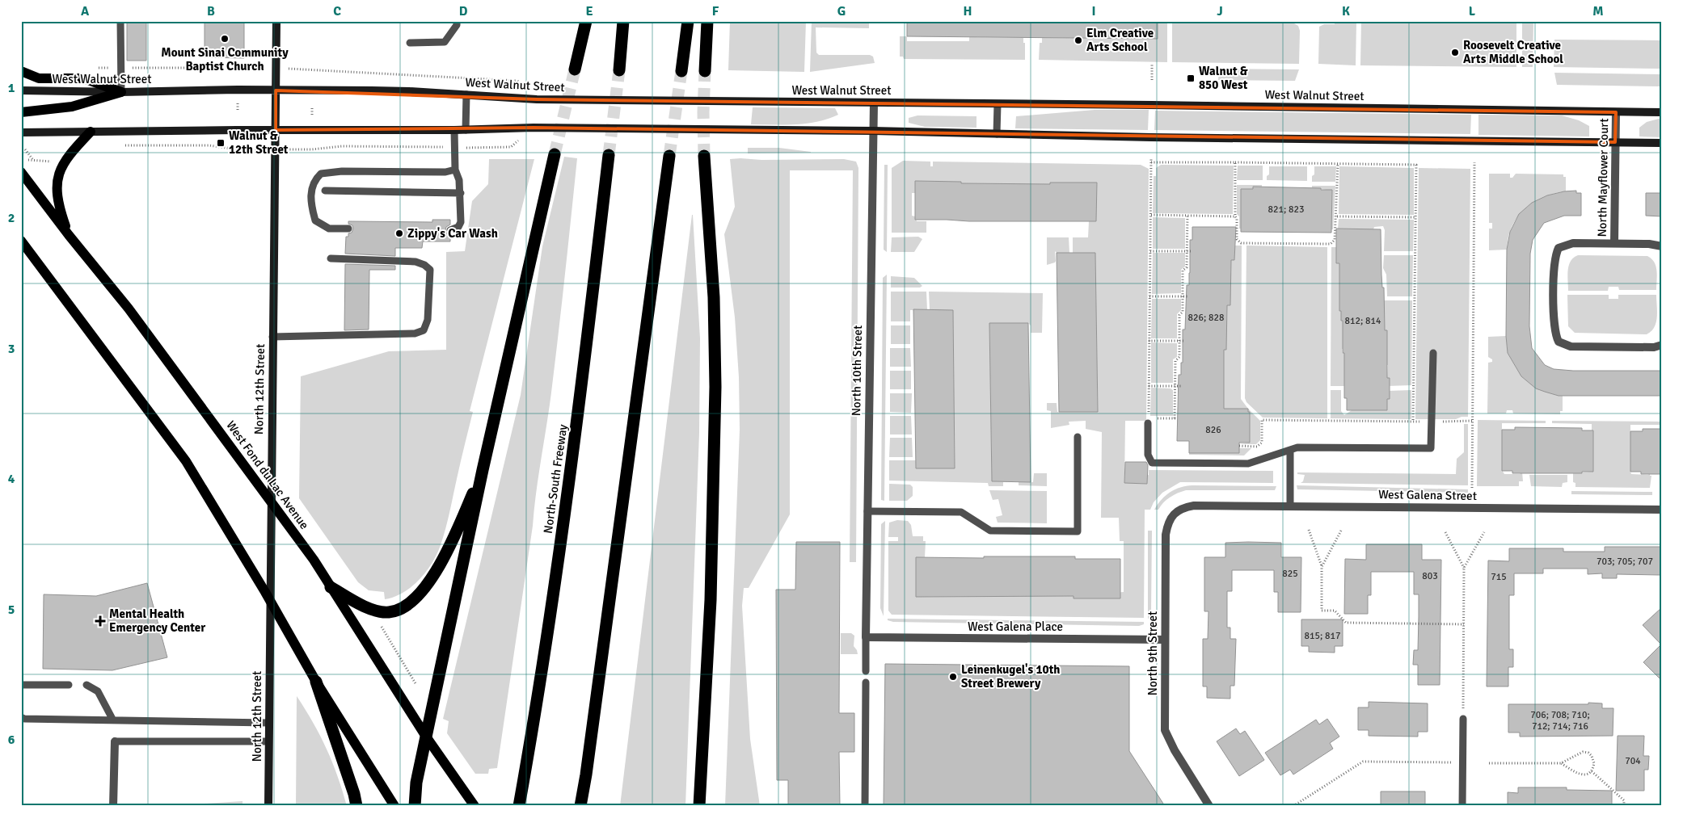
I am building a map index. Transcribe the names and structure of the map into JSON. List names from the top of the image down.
{
  "streets": {
    "highway": ["North-South Freeway"],
    "main road": ["West Walnut Street", "North 12th Street", "West Fond du Lac Avenue"],
    "street": [
      "North Mayflower Court",
      "North 10th Street",
      "West Galena Street",
      "West Galena Place",
      "North 9th Street"
    ]
  },
  "crossings": [
    ["West Walnut Street", "North Mayflower Court"],
    ["West Walnut Street", "North 10th Street"],
    ["West Walnut Street", "North 12th Street"],
    ["North 10th Street", "West Galena Place"],
    ["West Galena Street", "North 9th Street"],
    ["West Galena Place", "North 9th Street"]
  ],
  "places": {
    "other": [
      "Mount Sinai Community Baptist Church",
      "Elm Creative Arts School",
      "Roosevelt Creative Arts Middle School",
      "Zippy's Car Wash",
      "Leinenkugel's 10th Street Brewery"
    ],
    "transit": ["Walnut & 850 West", "Walnut & 12th Street"],
    "health": ["Mental Health Emergency Center"]
  },
  "house_numbers": [
    "821; 823",
    "826; 828",
    "812; 814",
    "826",
    "703; 705; 707",
    "825",
    "803",
    "715",
    "815; 817",
    "706; 708; 710; 712; 714; 716",
    "704"
  ],
  "grid": {
    "columns": [
      "A",
      "B",
      "C",
      "D",
      "E",
      "F",
      "G",
      "H",
      "I",
      "J",
      "K",
      "L",
      "M"
    ],
    "rows": [
      "1",
      "2",
      "3",
      "4",
      "5",
      "6"
    ]
  }
}
